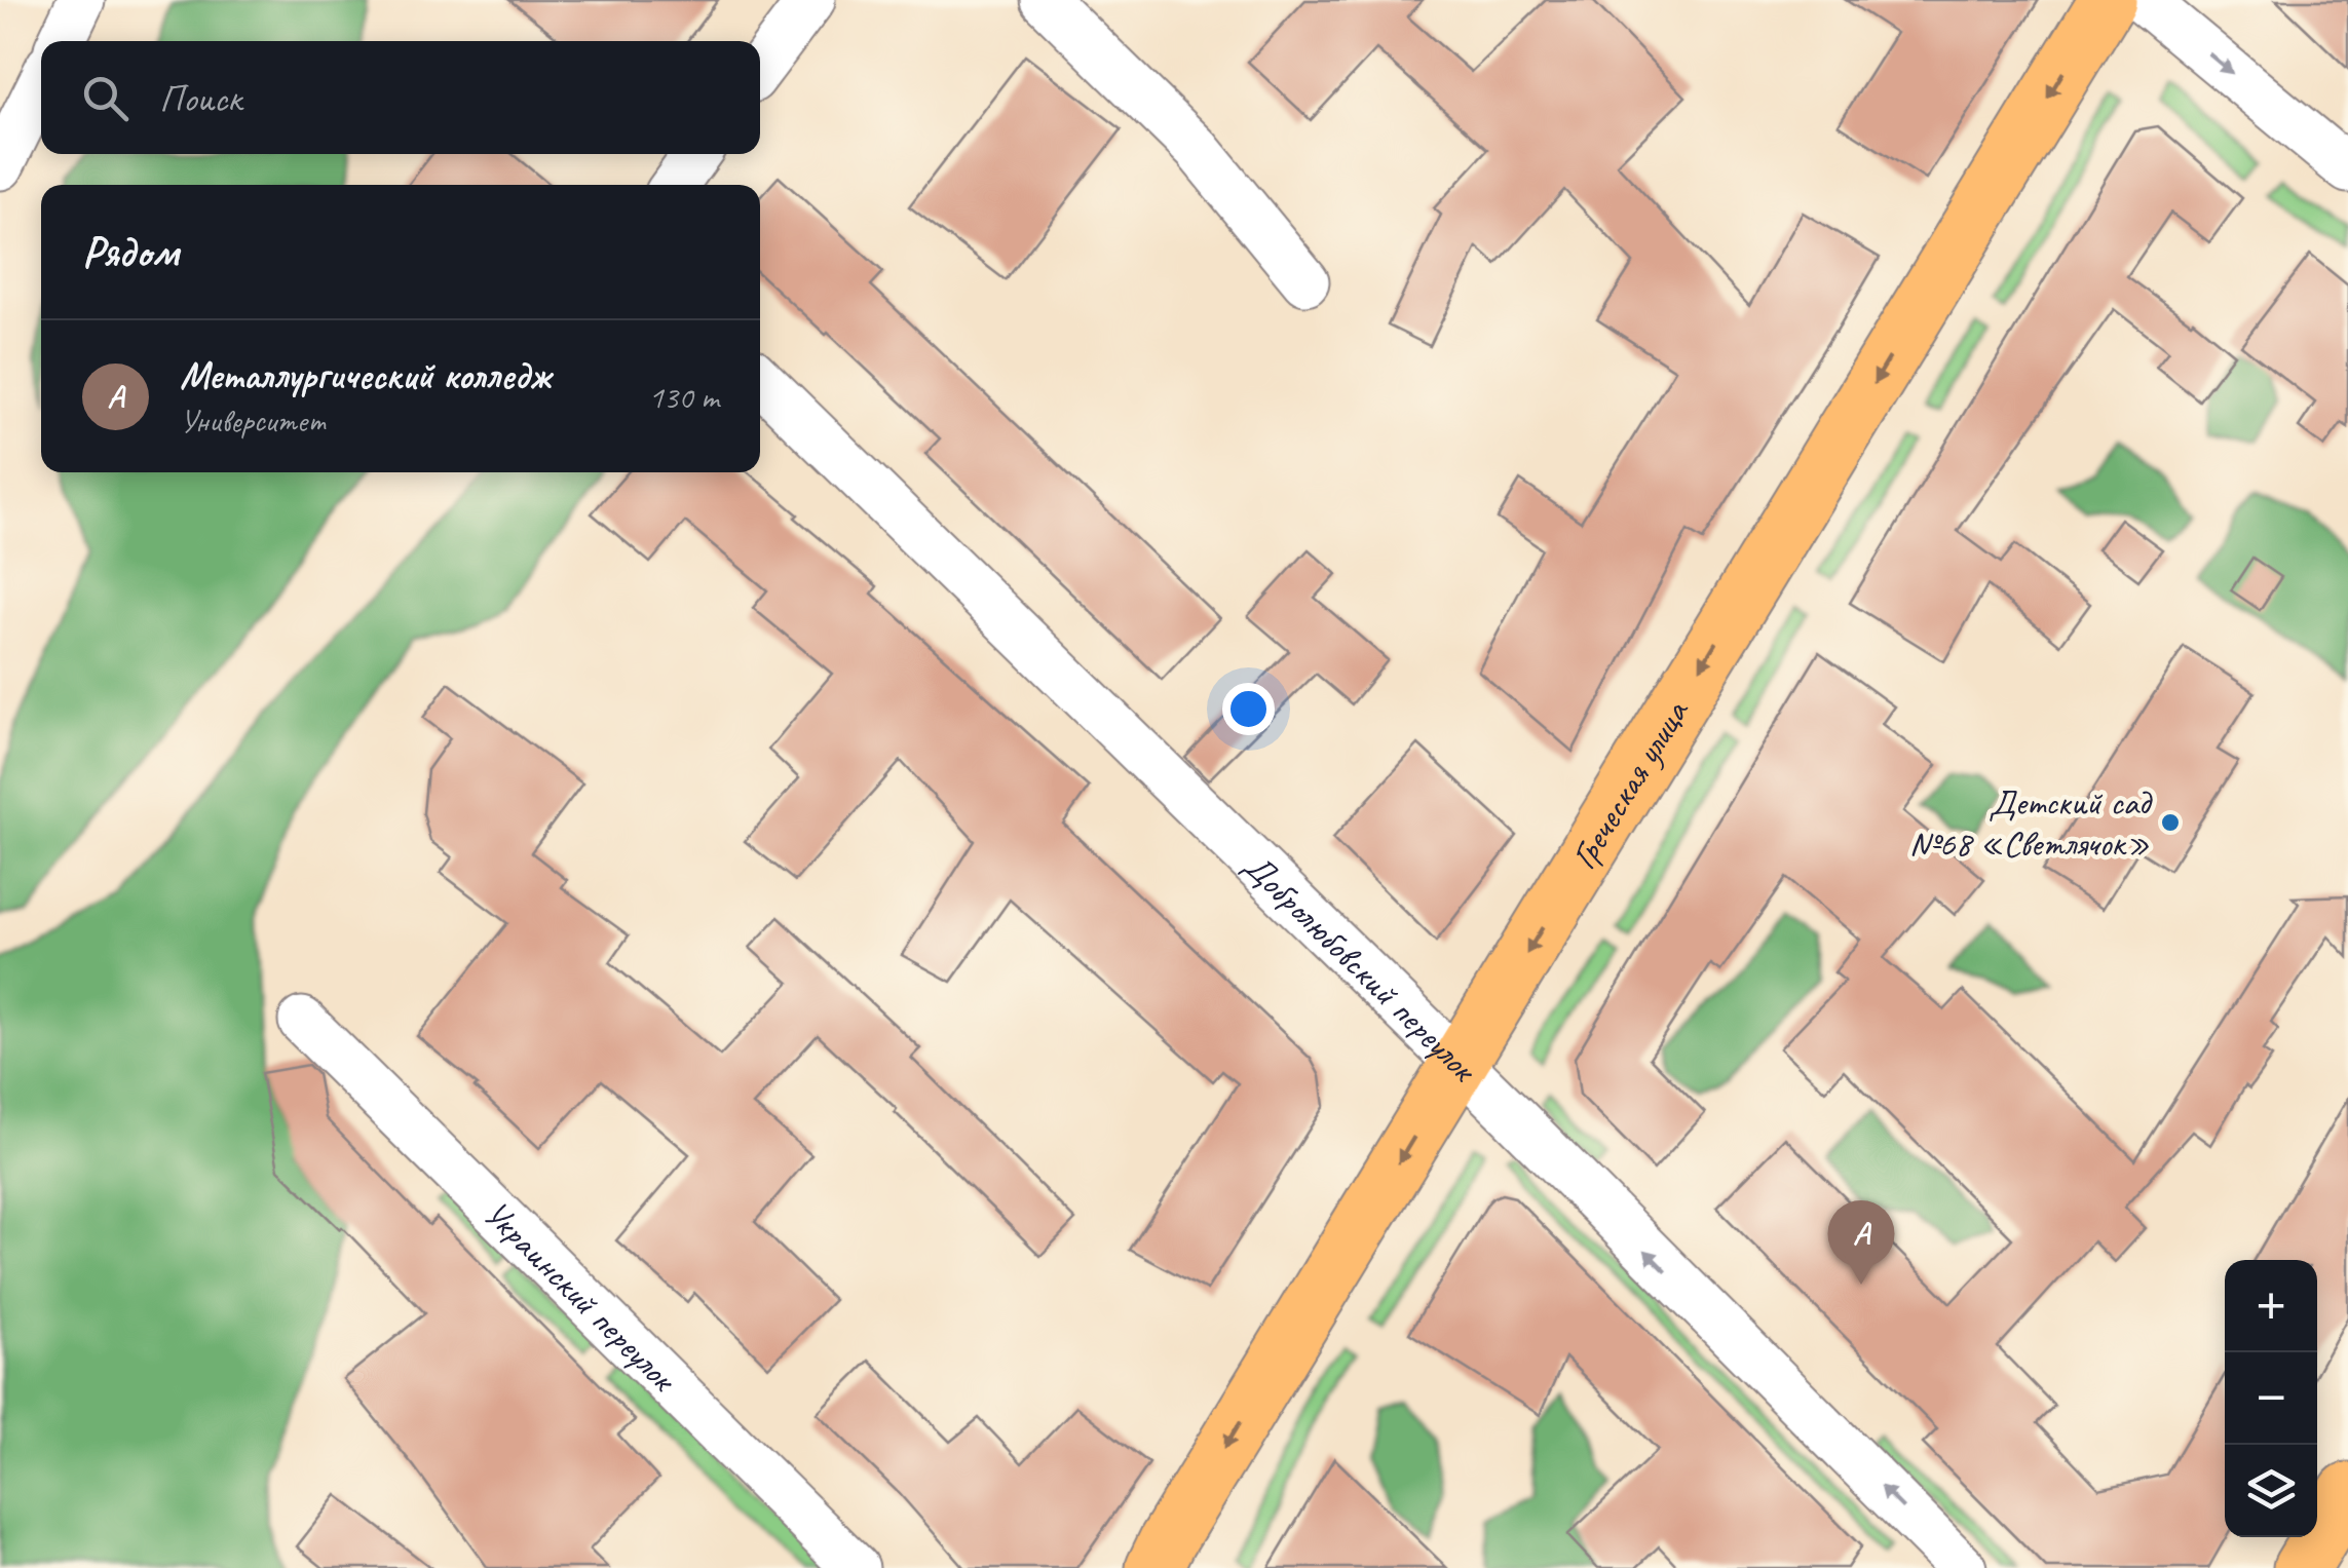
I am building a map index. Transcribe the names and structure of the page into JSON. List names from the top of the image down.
{
  "streets": {
    "main road": ["Греческая улица"],
    "street": ["Добролюбовский переулок", "Украинский переулок"]
  },
  "crossings": [
    ["Греческая улица", "Добролюбовский переулок"]
  ],
  "one_way": ["Греческая улица", "Добролюбовский переулок"],
  "places": ["Детский сад №68 «Светлячок»"],
  "page": {
    "search": "Поиск",
    "heading": "Рядом",
    "list": [
      {
        "mark": "A",
        "name": "Металлургический колледж",
        "note": "Университет",
        "value": "130 m"
      }
    ],
    "pins": "A",
    "map_buttons": ["+", "−"]
  }
}
